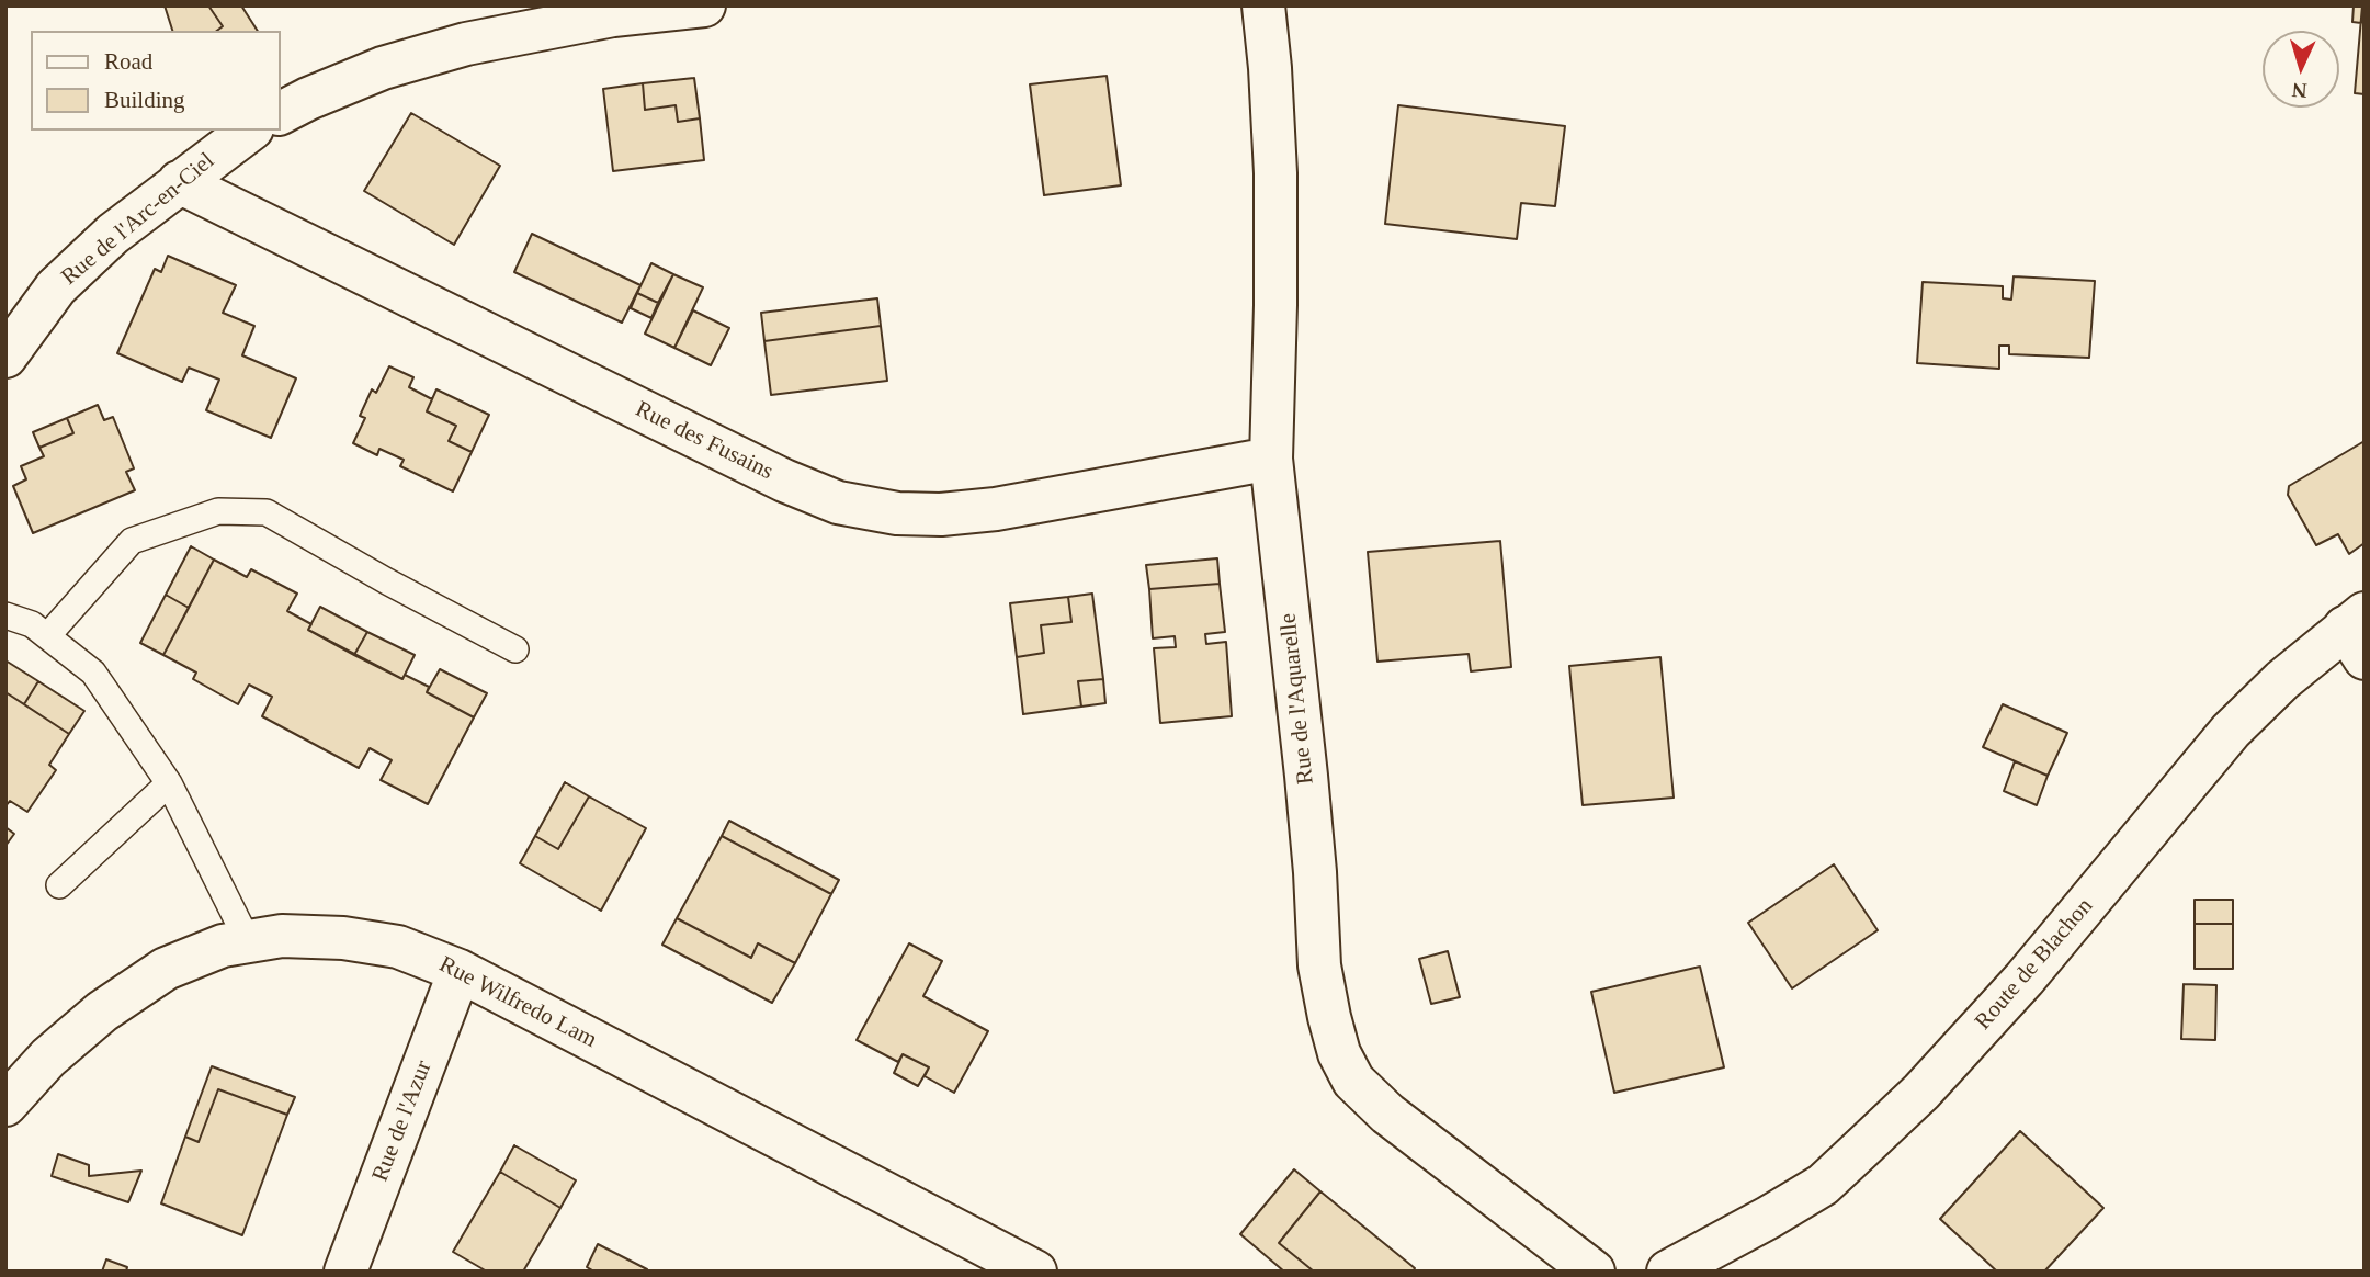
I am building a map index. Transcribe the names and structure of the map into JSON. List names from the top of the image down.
{
  "streets": {
    "street": [
      "Rue de l'Arc-en-Ciel",
      "Rue des Fusains",
      "Rue de l'Aquarelle",
      "Route de Blachon",
      "Rue Wilfredo Lam",
      "Rue de l'Azur"
    ]
  },
  "crossings": [
    ["Rue de l'Arc-en-Ciel", "Rue des Fusains"],
    ["Rue des Fusains", "Rue de l'Aquarelle"],
    ["Rue Wilfredo Lam", "Rue de l'Azur"]
  ],
  "legend": ["Road", "Building"],
  "north": "bottom"
}
